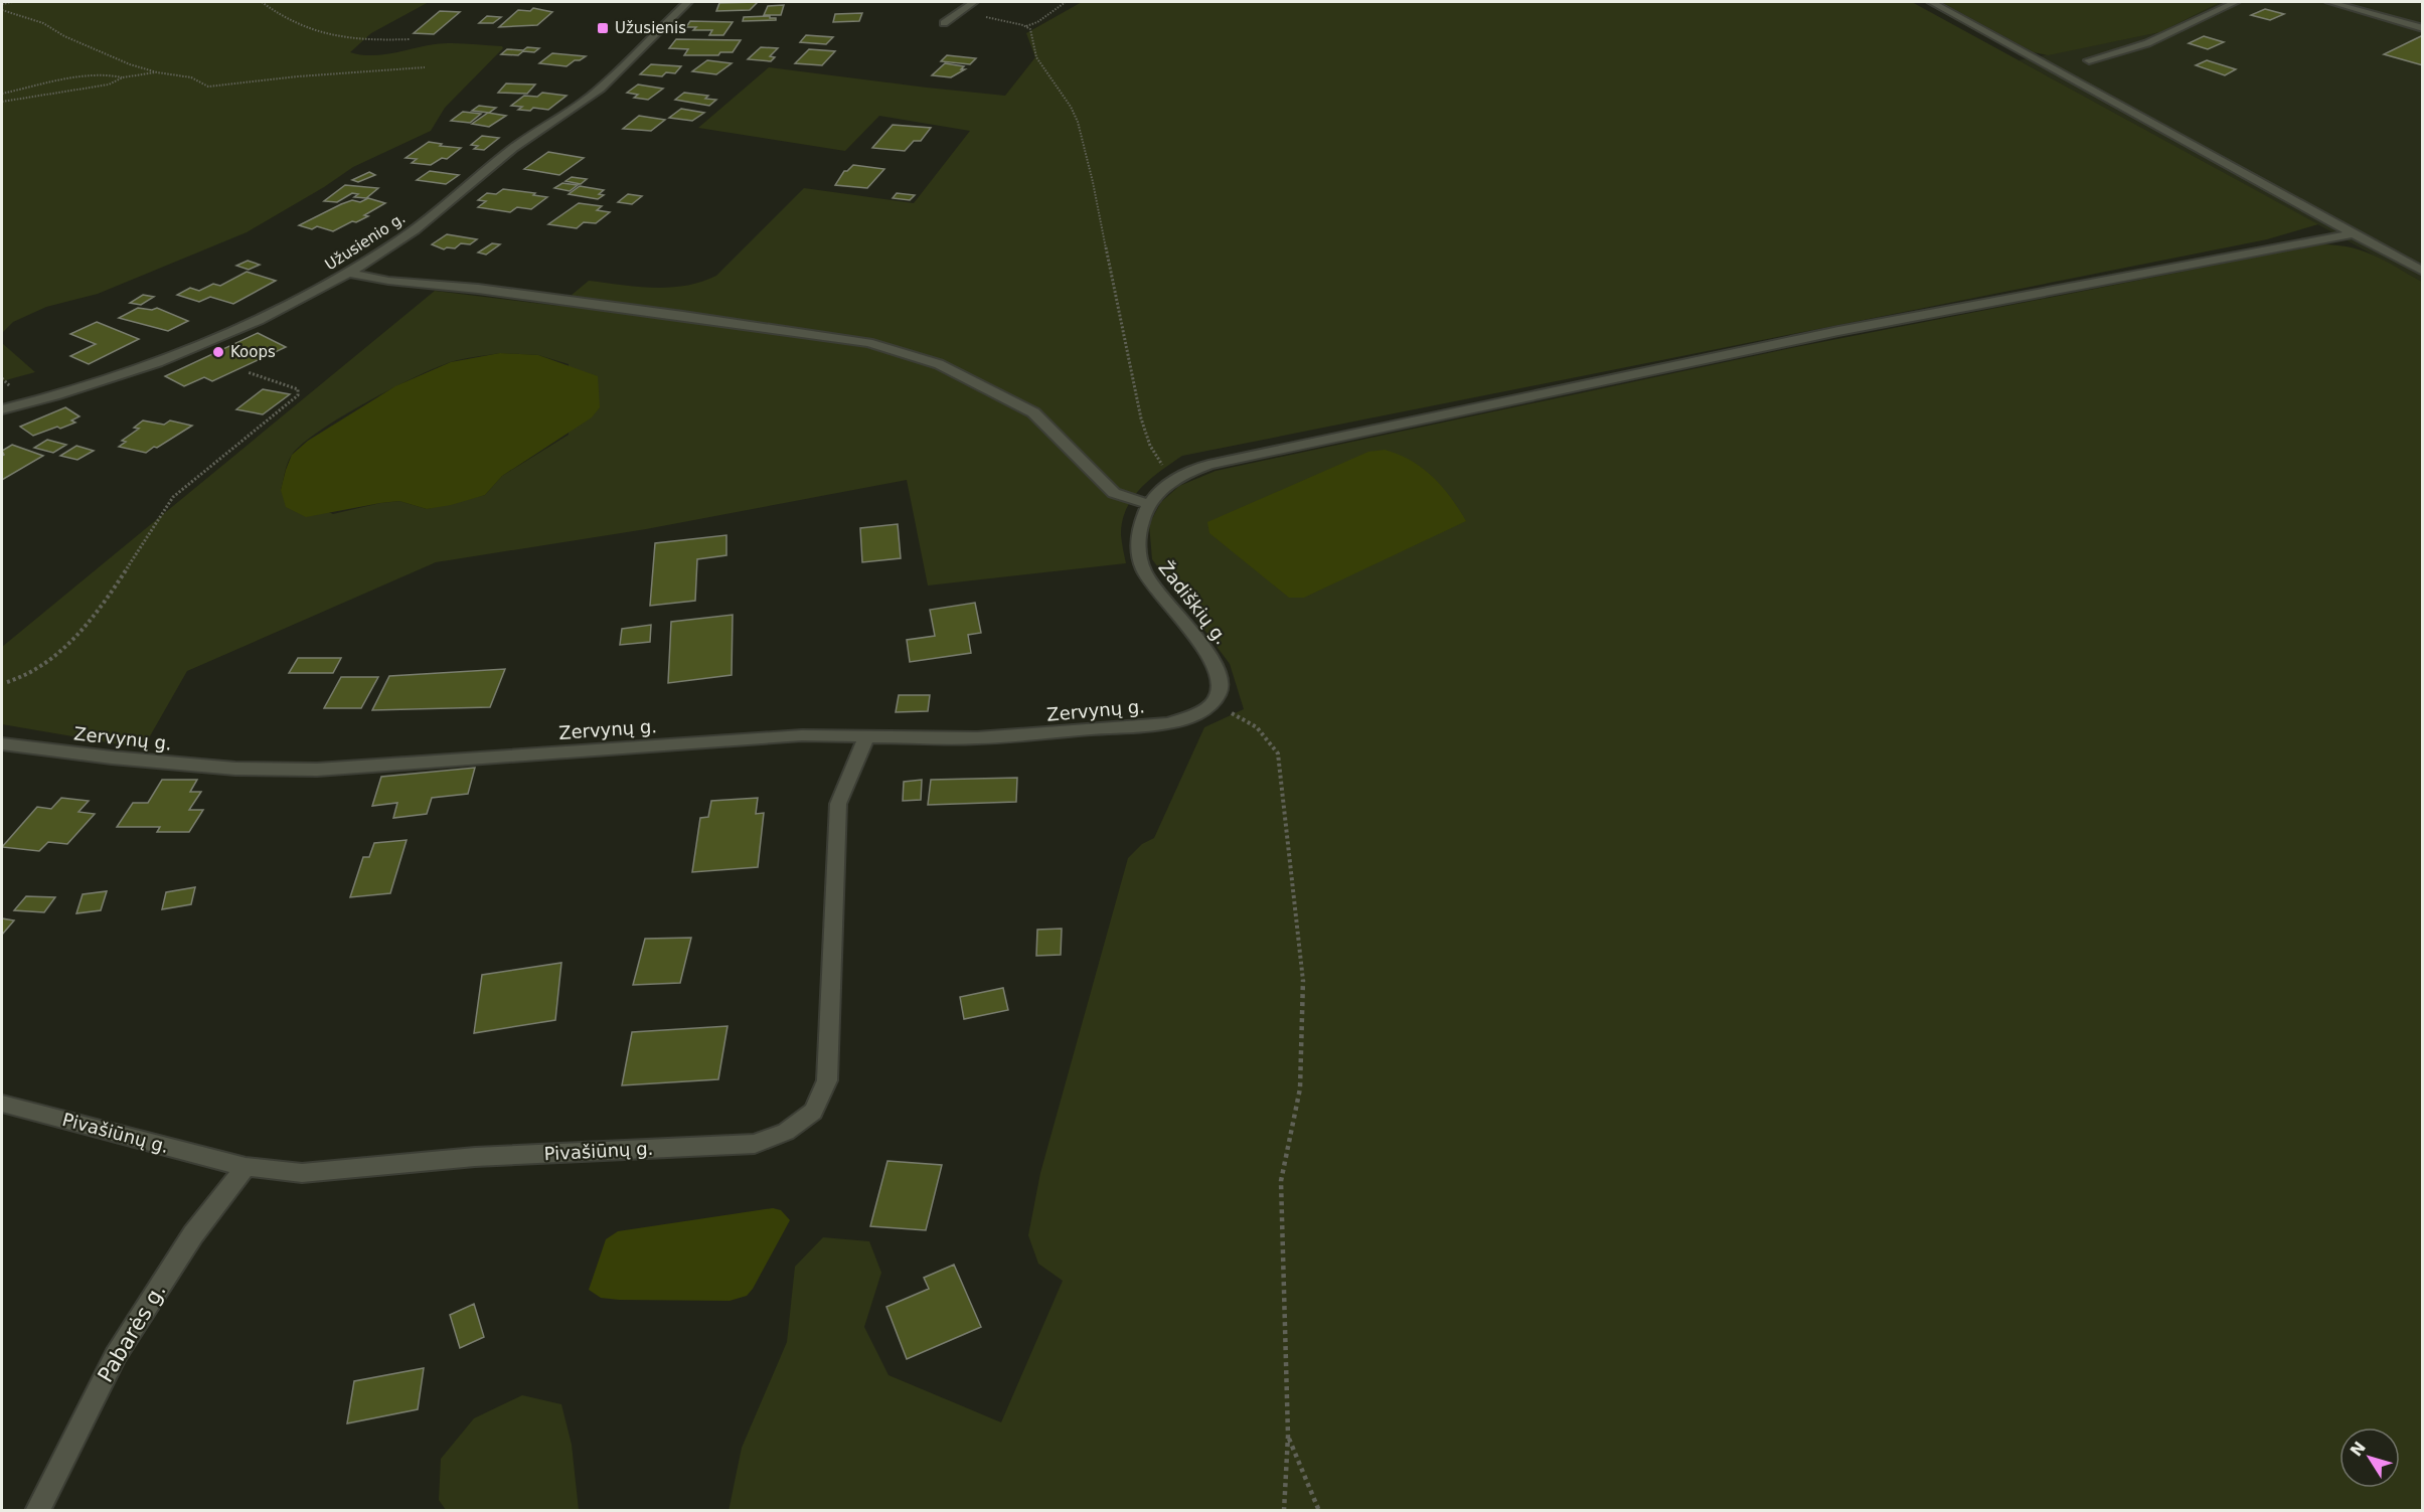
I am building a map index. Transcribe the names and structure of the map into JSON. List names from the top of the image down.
{
  "streets": {
    "street": [
      "Užusienio g.",
      "Žadiškių g.",
      "Zervynų g.",
      "Pivašiūnų g.",
      "Pabarės g."
    ]
  },
  "crossings": [
    ["Žadiškių g.", "Zervynų g."],
    ["Zervynų g.", "Pivašiūnų g."],
    ["Pivašiūnų g.", "Pabarės g."]
  ],
  "places": {
    "transit": ["Užusienis"],
    "other": ["Koops"]
  },
  "north": "top left"
}
